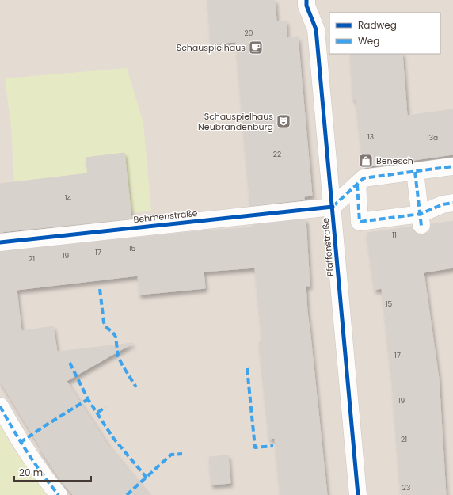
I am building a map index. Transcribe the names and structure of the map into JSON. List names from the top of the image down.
{
  "streets": {
    "street": ["Behmenstraße", "Pfaffenstraße"]
  },
  "crossings": [
    ["Behmenstraße", "Pfaffenstraße"]
  ],
  "places": {
    "cafe": ["Schauspielhaus"],
    "theatre": ["Schauspielhaus Neubrandenburg"],
    "shop": ["Benesch"]
  },
  "house_numbers": [
    "20",
    "13",
    "13a",
    "22",
    "14",
    "11",
    "15",
    "17",
    "19",
    "21",
    "15",
    "17",
    "19",
    "21",
    "23"
  ],
  "legend": ["Radweg", "Weg"],
  "scale_bar": "20 m"
}
